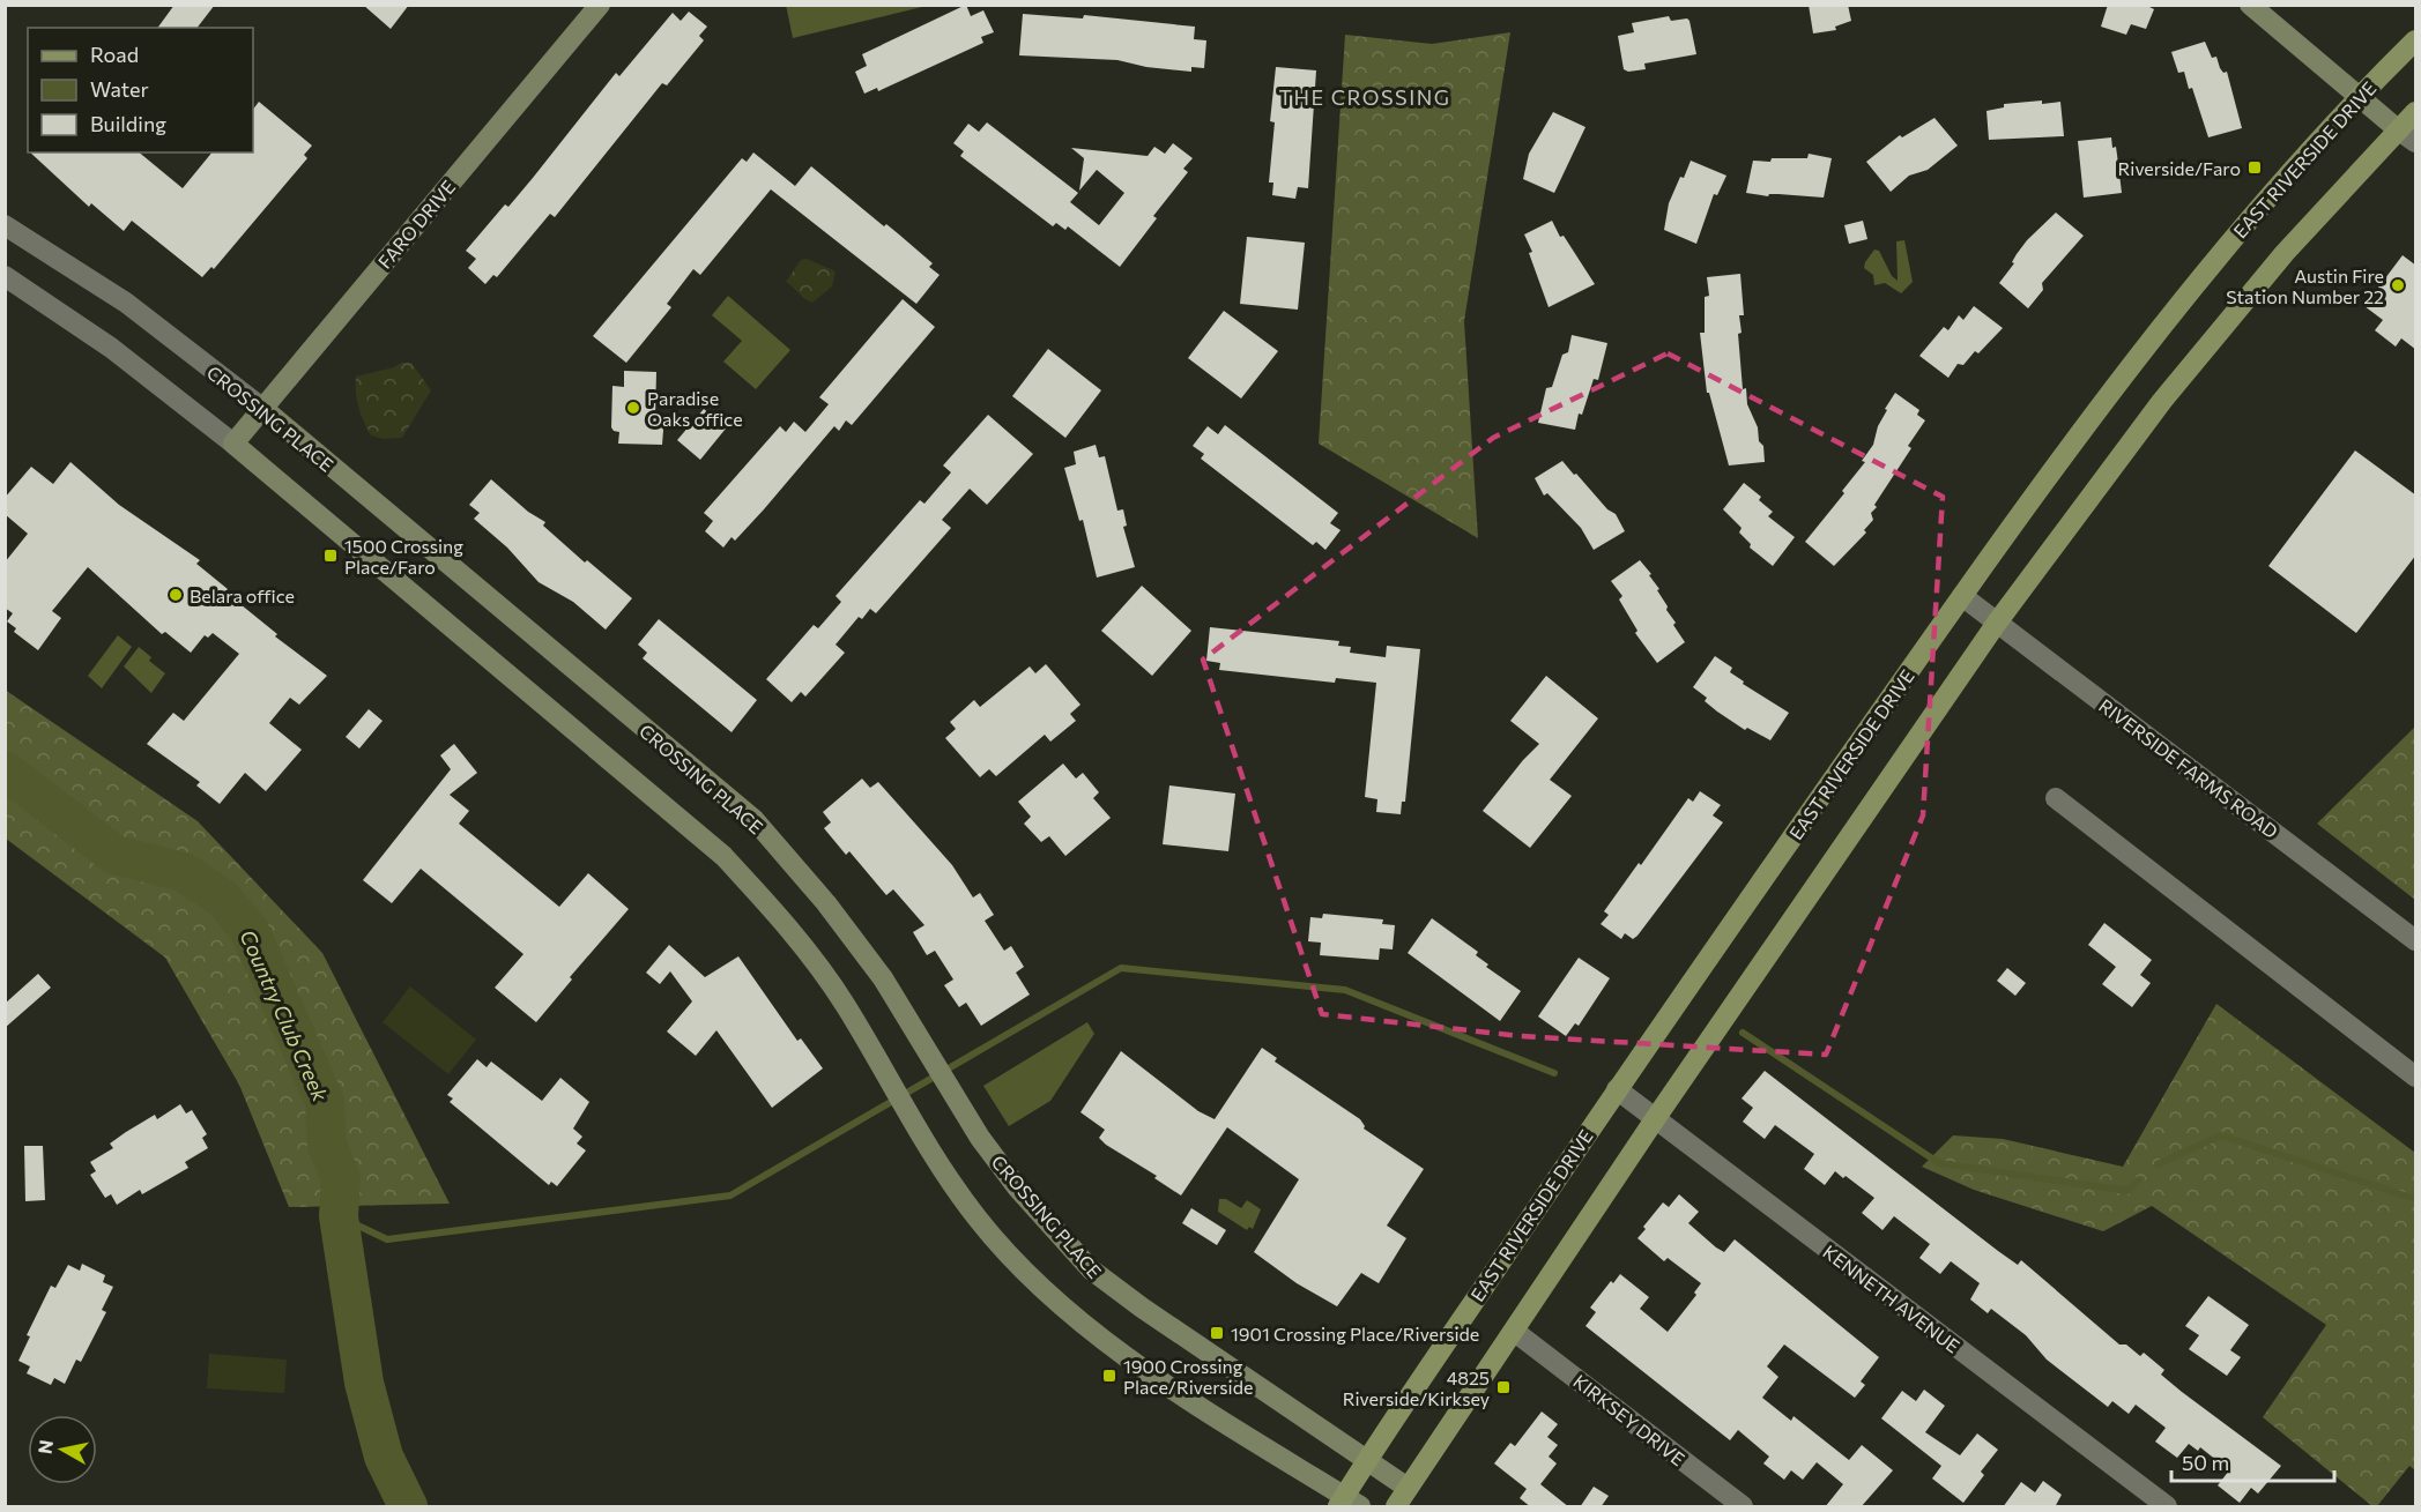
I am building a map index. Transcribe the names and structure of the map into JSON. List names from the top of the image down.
{
  "streets": {
    "main road": ["EAST RIVERSIDE DRIVE"],
    "street": [
      "FARO DRIVE",
      "CROSSING PLACE",
      "RIVERSIDE FARMS ROAD",
      "KENNETH AVENUE",
      "KIRKSEY DRIVE"
    ]
  },
  "crossings": [
    ["EAST RIVERSIDE DRIVE", "CROSSING PLACE"],
    ["EAST RIVERSIDE DRIVE", "RIVERSIDE FARMS ROAD"],
    ["EAST RIVERSIDE DRIVE", "KENNETH AVENUE"],
    ["FARO DRIVE", "CROSSING PLACE"]
  ],
  "districts": ["THE CROSSING"],
  "water": ["Country Club Creek"],
  "places": {
    "transit": [
      "Riverside/Faro",
      "1500 Crossing Place/Faro",
      "1901 Crossing Place/Riverside",
      "1900 Crossing Place/Riverside",
      "4825 Riverside/Kirksey"
    ],
    "other": ["Austin Fire Station Number 22", "Paradise Oaks office", "Belara office"]
  },
  "legend": ["Road", "Water", "Building"],
  "scale_bar": "50 m",
  "north": "left"
}
